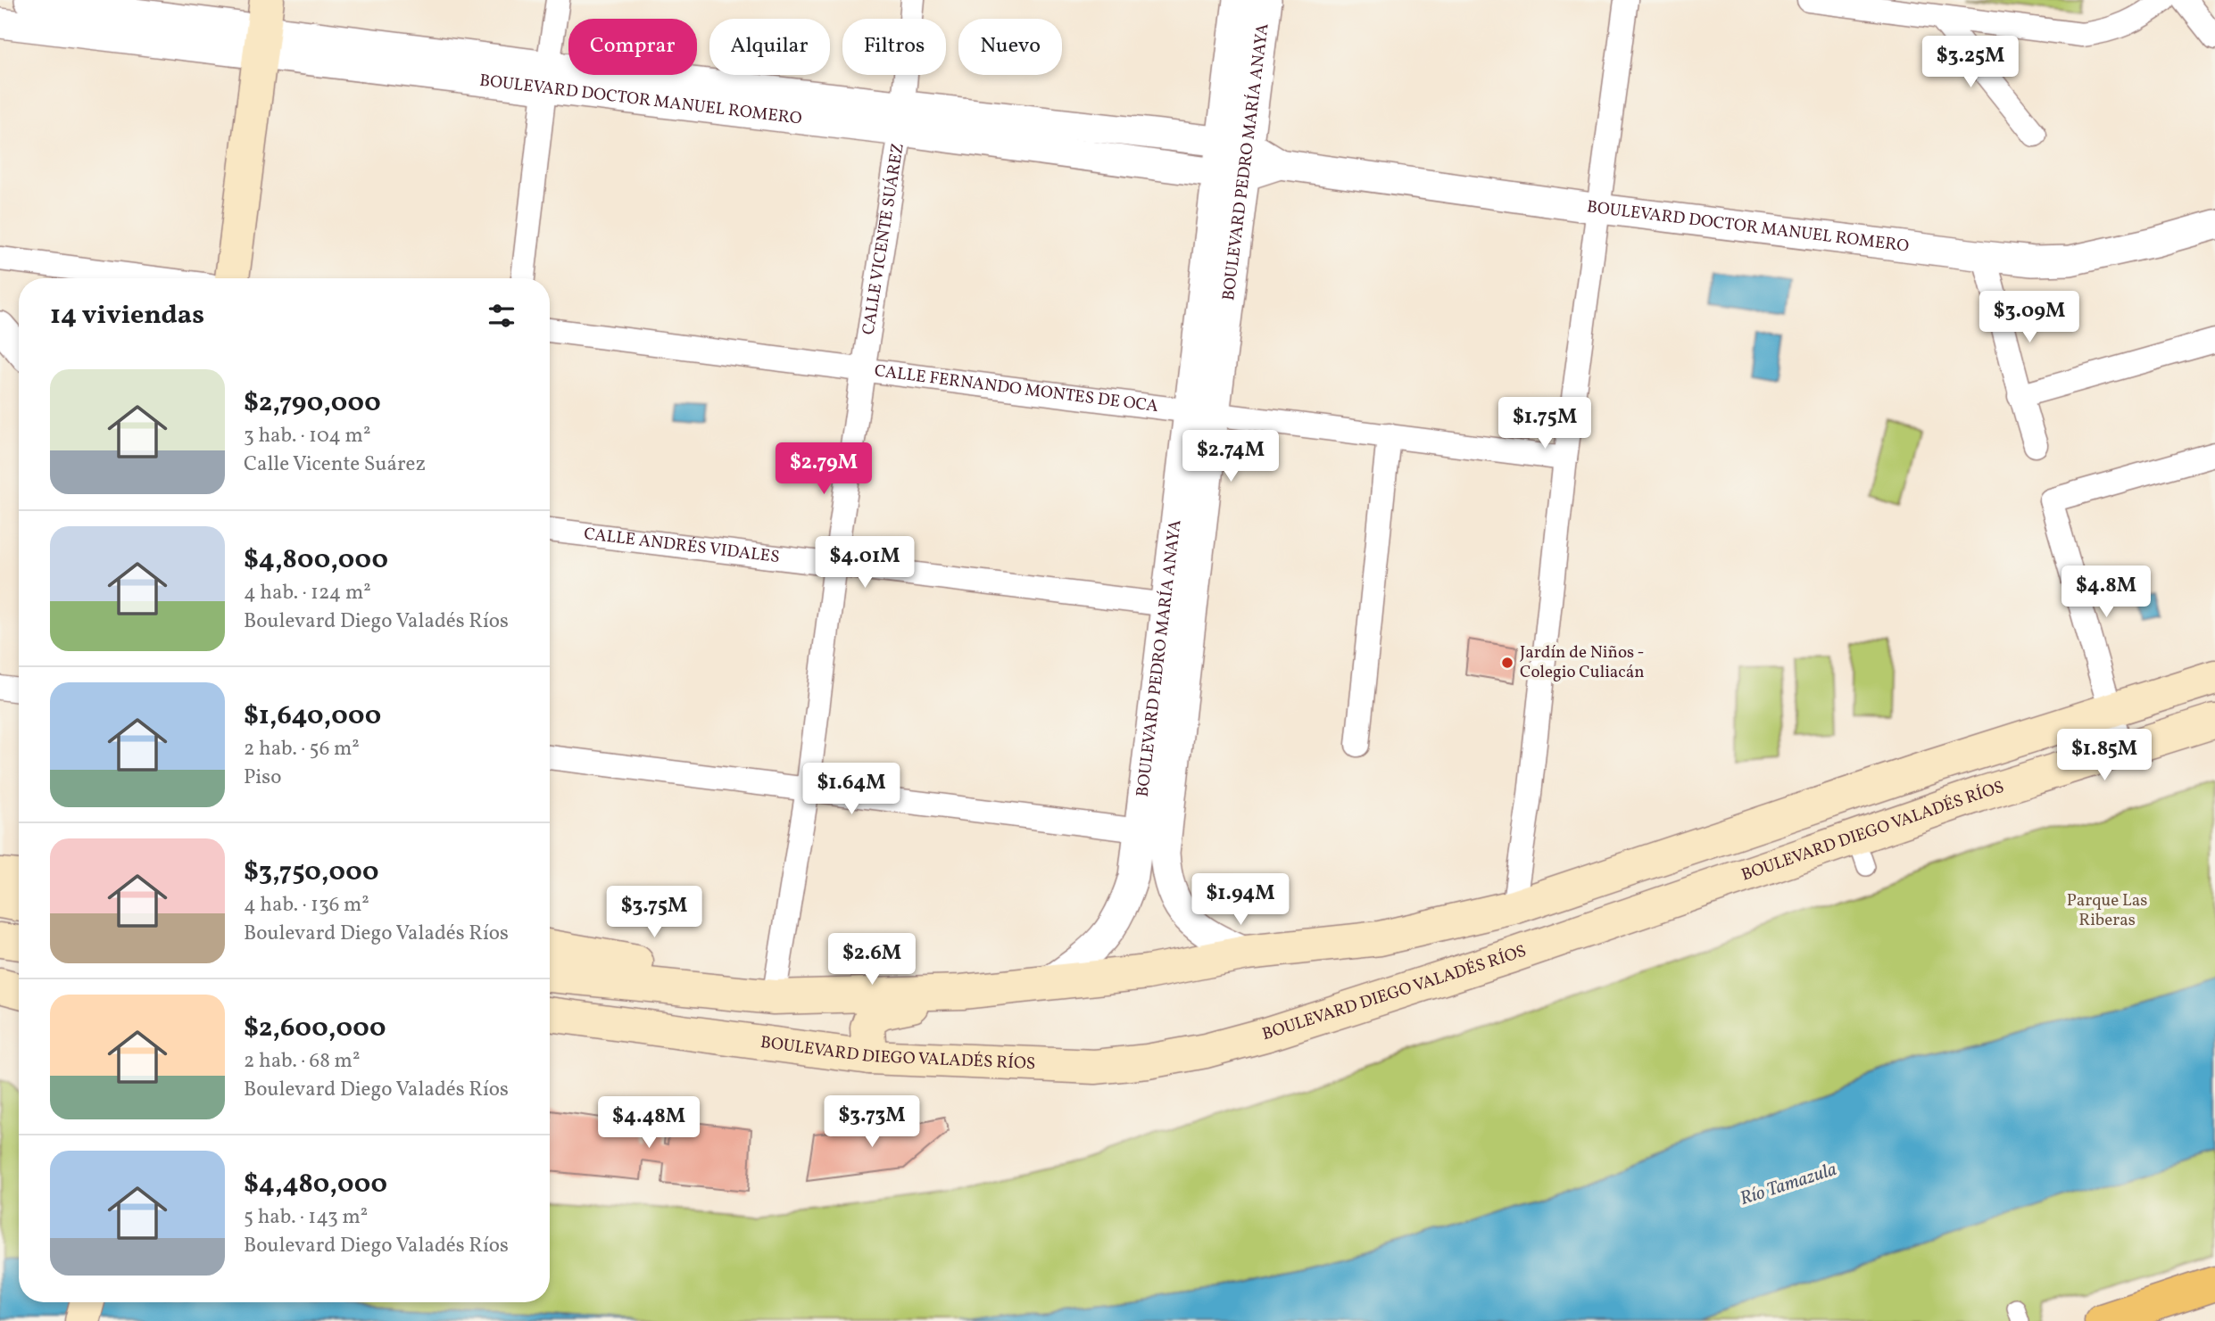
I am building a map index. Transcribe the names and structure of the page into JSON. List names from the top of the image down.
{
  "streets": {
    "main road": ["BOULEVARD DIEGO VALADÉS RÍOS"],
    "street": [
      "BOULEVARD DOCTOR MANUEL ROMERO",
      "BOULEVARD PEDRO MARÍA ANAYA",
      "CALLE VICENTE SUÁREZ",
      "CALLE FERNANDO MONTES DE OCA",
      "CALLE ANDRÉS VIDALES"
    ]
  },
  "crossings": [
    ["BOULEVARD DOCTOR MANUEL ROMERO", "BOULEVARD PEDRO MARÍA ANAYA"],
    ["BOULEVARD DOCTOR MANUEL ROMERO", "CALLE VICENTE SUÁREZ"],
    ["BOULEVARD PEDRO MARÍA ANAYA", "CALLE FERNANDO MONTES DE OCA"],
    ["BOULEVARD PEDRO MARÍA ANAYA", "CALLE ANDRÉS VIDALES"],
    ["CALLE VICENTE SUÁREZ", "CALLE FERNANDO MONTES DE OCA"],
    ["CALLE VICENTE SUÁREZ", "CALLE ANDRÉS VIDALES"]
  ],
  "water": ["Río Tamazula"],
  "parks": ["Parque Las Riberas"],
  "places": ["Jardín de Niños - Colegio Culiacán"],
  "page": {
    "chip": [
      "Comprar",
      "Alquilar",
      "Filtros",
      "Nuevo"
    ],
    "price": [
      "$3.25M",
      "$3.09M",
      "$1.75M",
      "$2.74M",
      "$2.79M",
      "$4.01M",
      "$4.8M",
      "$1.85M",
      "$1.64M",
      "$1.94M",
      "$3.75M",
      "$2.6M",
      "$3.73M",
      "$4.48M"
    ],
    "heading": "14 viviendas",
    "list": [
      {
        "name": "$2,790,000",
        "note": "3 hab. · 104 m² · Calle Vicente Suárez"
      },
      {
        "name": "$4,800,000",
        "note": "4 hab. · 124 m² · Boulevard Diego Valadés Ríos"
      },
      {
        "name": "$1,640,000",
        "note": "2 hab. · 56 m² · Piso"
      },
      {
        "name": "$3,750,000",
        "note": "4 hab. · 136 m² · Boulevard Diego Valadés Ríos"
      },
      {
        "name": "$2,600,000",
        "note": "2 hab. · 68 m² · Boulevard Diego Valadés Ríos"
      },
      {
        "name": "$4,480,000",
        "note": "5 hab. · 143 m² · Boulevard Diego Valadés Ríos"
      }
    ]
  }
}
